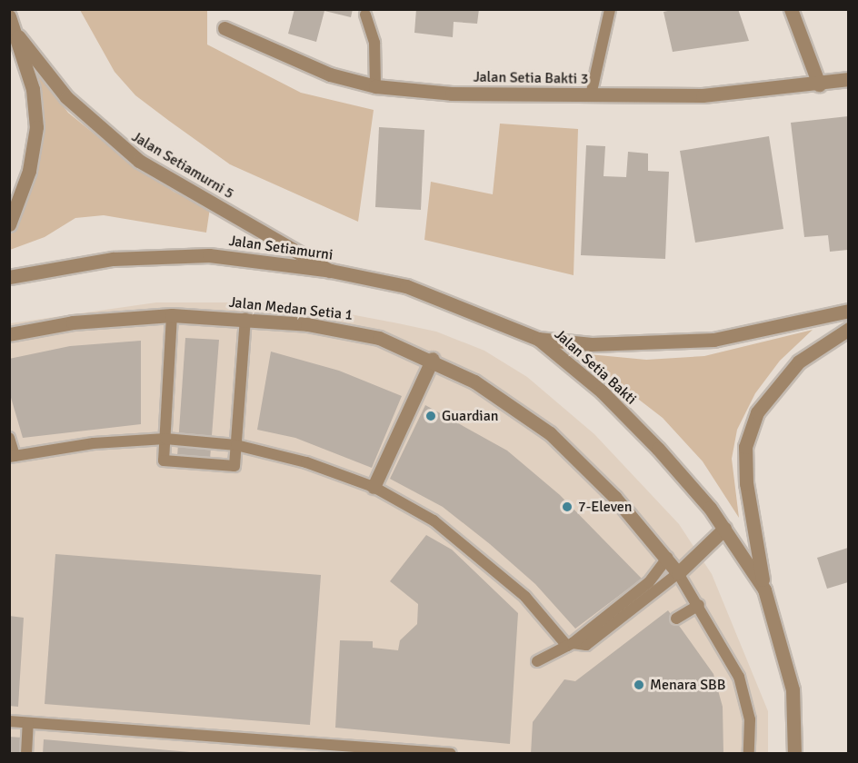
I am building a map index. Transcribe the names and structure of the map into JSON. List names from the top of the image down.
{
  "streets": {
    "street": [
      "Jalan Setia Bakti 3",
      "Jalan Setiamurni 5",
      "Jalan Setiamurni",
      "Jalan Medan Setia 1",
      "Jalan Setia Bakti"
    ]
  },
  "crossings": [
    ["Jalan Setiamurni 5", "Jalan Setiamurni"],
    ["Jalan Setiamurni", "Jalan Setia Bakti"]
  ],
  "places": ["Guardian", "7-Eleven", "Menara SBB"]
}
